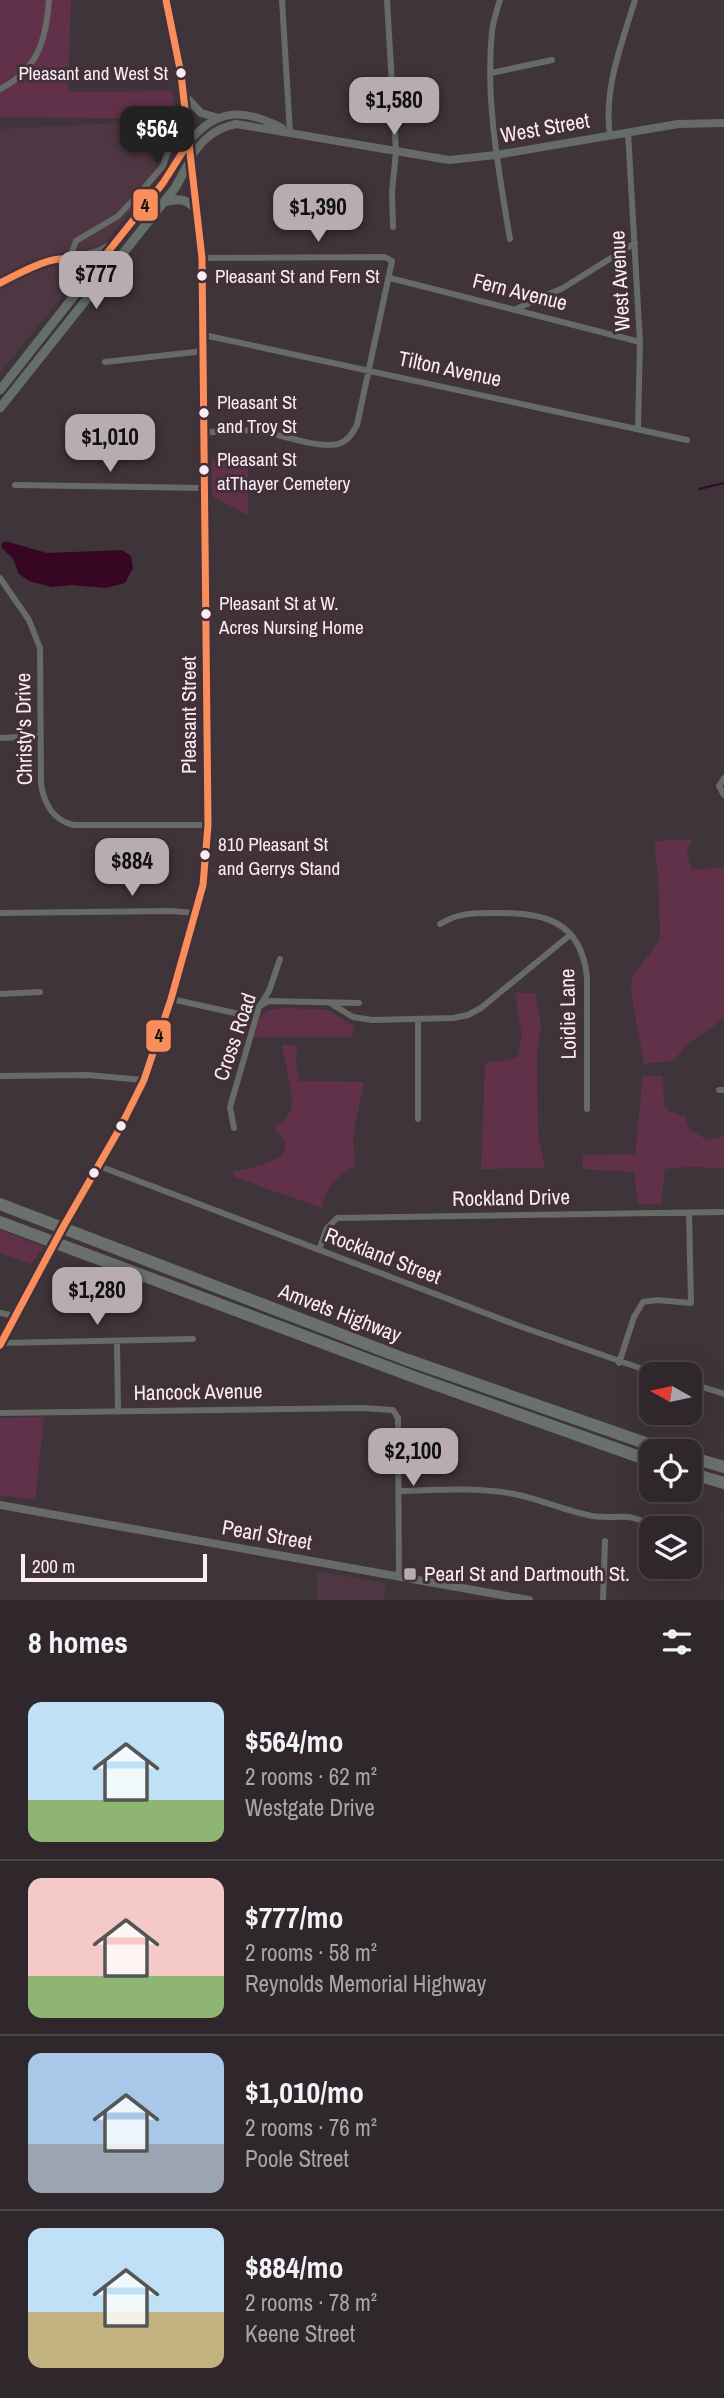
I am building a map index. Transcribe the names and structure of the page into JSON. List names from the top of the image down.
{
  "streets": {
    "highway": ["Amvets Highway"],
    "main road": ["Pleasant Street"],
    "street": [
      "West Street",
      "West Avenue",
      "Fern Avenue",
      "Tilton Avenue",
      "Christy's Drive",
      "Loidie Lane",
      "Cross Road",
      "Rockland Drive",
      "Rockland Street",
      "Hancock Avenue",
      "Pearl Street"
    ]
  },
  "crossings": [
    ["West Street", "West Avenue"],
    ["West Street", "Pleasant Street"],
    ["West Avenue", "Fern Avenue"],
    ["West Avenue", "Tilton Avenue"],
    ["Tilton Avenue", "Pleasant Street"],
    ["Pleasant Street", "Christy's Drive"],
    ["Pleasant Street", "Rockland Street"],
    ["Rockland Drive", "Rockland Street"]
  ],
  "places": {
    "other": [
      "Pleasant and West St",
      "Pleasant St and Fern St",
      "Pleasant St and Troy St",
      "Pleasant St atThayer Cemetery",
      "Pleasant St at W. Acres Nursing Home",
      "810 Pleasant St and Gerrys Stand"
    ],
    "transit": ["Pearl St and Dartmouth St."]
  },
  "lines": ["transit line 4"],
  "scale_bar": "200 m",
  "north": "left",
  "page": {
    "price": [
      "$1,580",
      "$564",
      "$1,390",
      "$777",
      "$1,010",
      "$884",
      "$1,280",
      "$2,100"
    ],
    "scale": "200 m",
    "heading": "8 homes",
    "list": [
      {
        "name": "$564/mo",
        "note": "2 rooms · 62 m² · Westgate Drive"
      },
      {
        "name": "$777/mo",
        "note": "2 rooms · 58 m² · Reynolds Memorial Highway"
      },
      {
        "name": "$1,010/mo",
        "note": "2 rooms · 76 m² · Poole Street"
      },
      {
        "name": "$884/mo",
        "note": "2 rooms · 78 m² · Keene Street"
      }
    ]
  }
}
